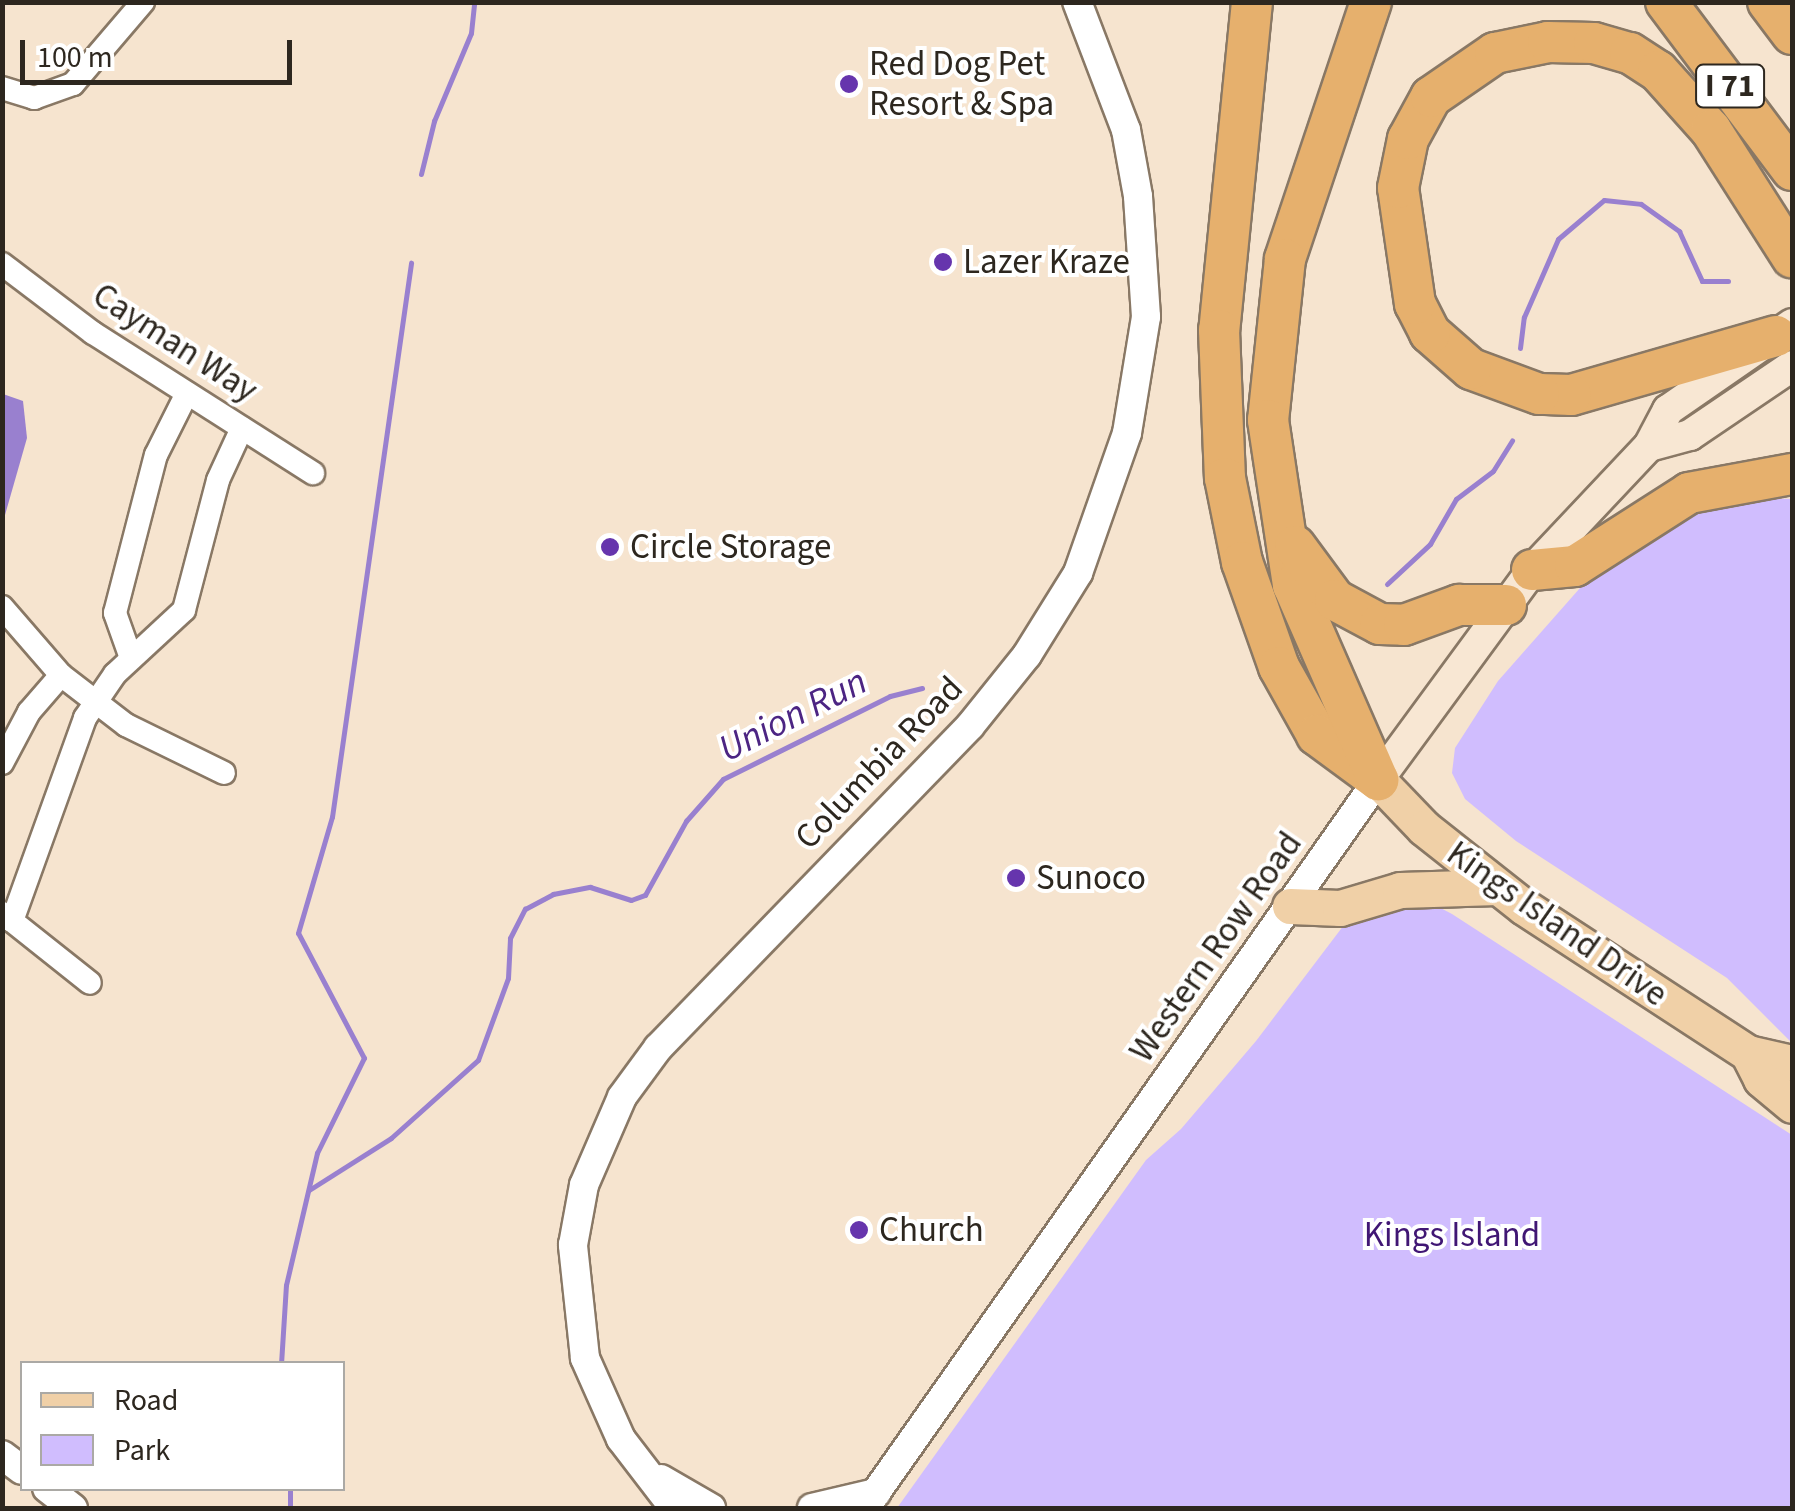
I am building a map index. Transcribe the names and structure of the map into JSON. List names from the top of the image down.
{
  "streets": {
    "highway": ["I 71"],
    "main road": ["Kings Island Drive", "Western Row Road"],
    "street": ["Cayman Way", "Columbia Road"]
  },
  "crossings": [
    ["Kings Island Drive", "Western Row Road"]
  ],
  "water": ["Union Run"],
  "parks": ["Kings Island"],
  "places": [
    "Red Dog Pet Resort & Spa",
    "Lazer Kraze",
    "Circle Storage",
    "Sunoco",
    "Church"
  ],
  "legend": ["Road", "Park"],
  "scale_bar": "100 m"
}
